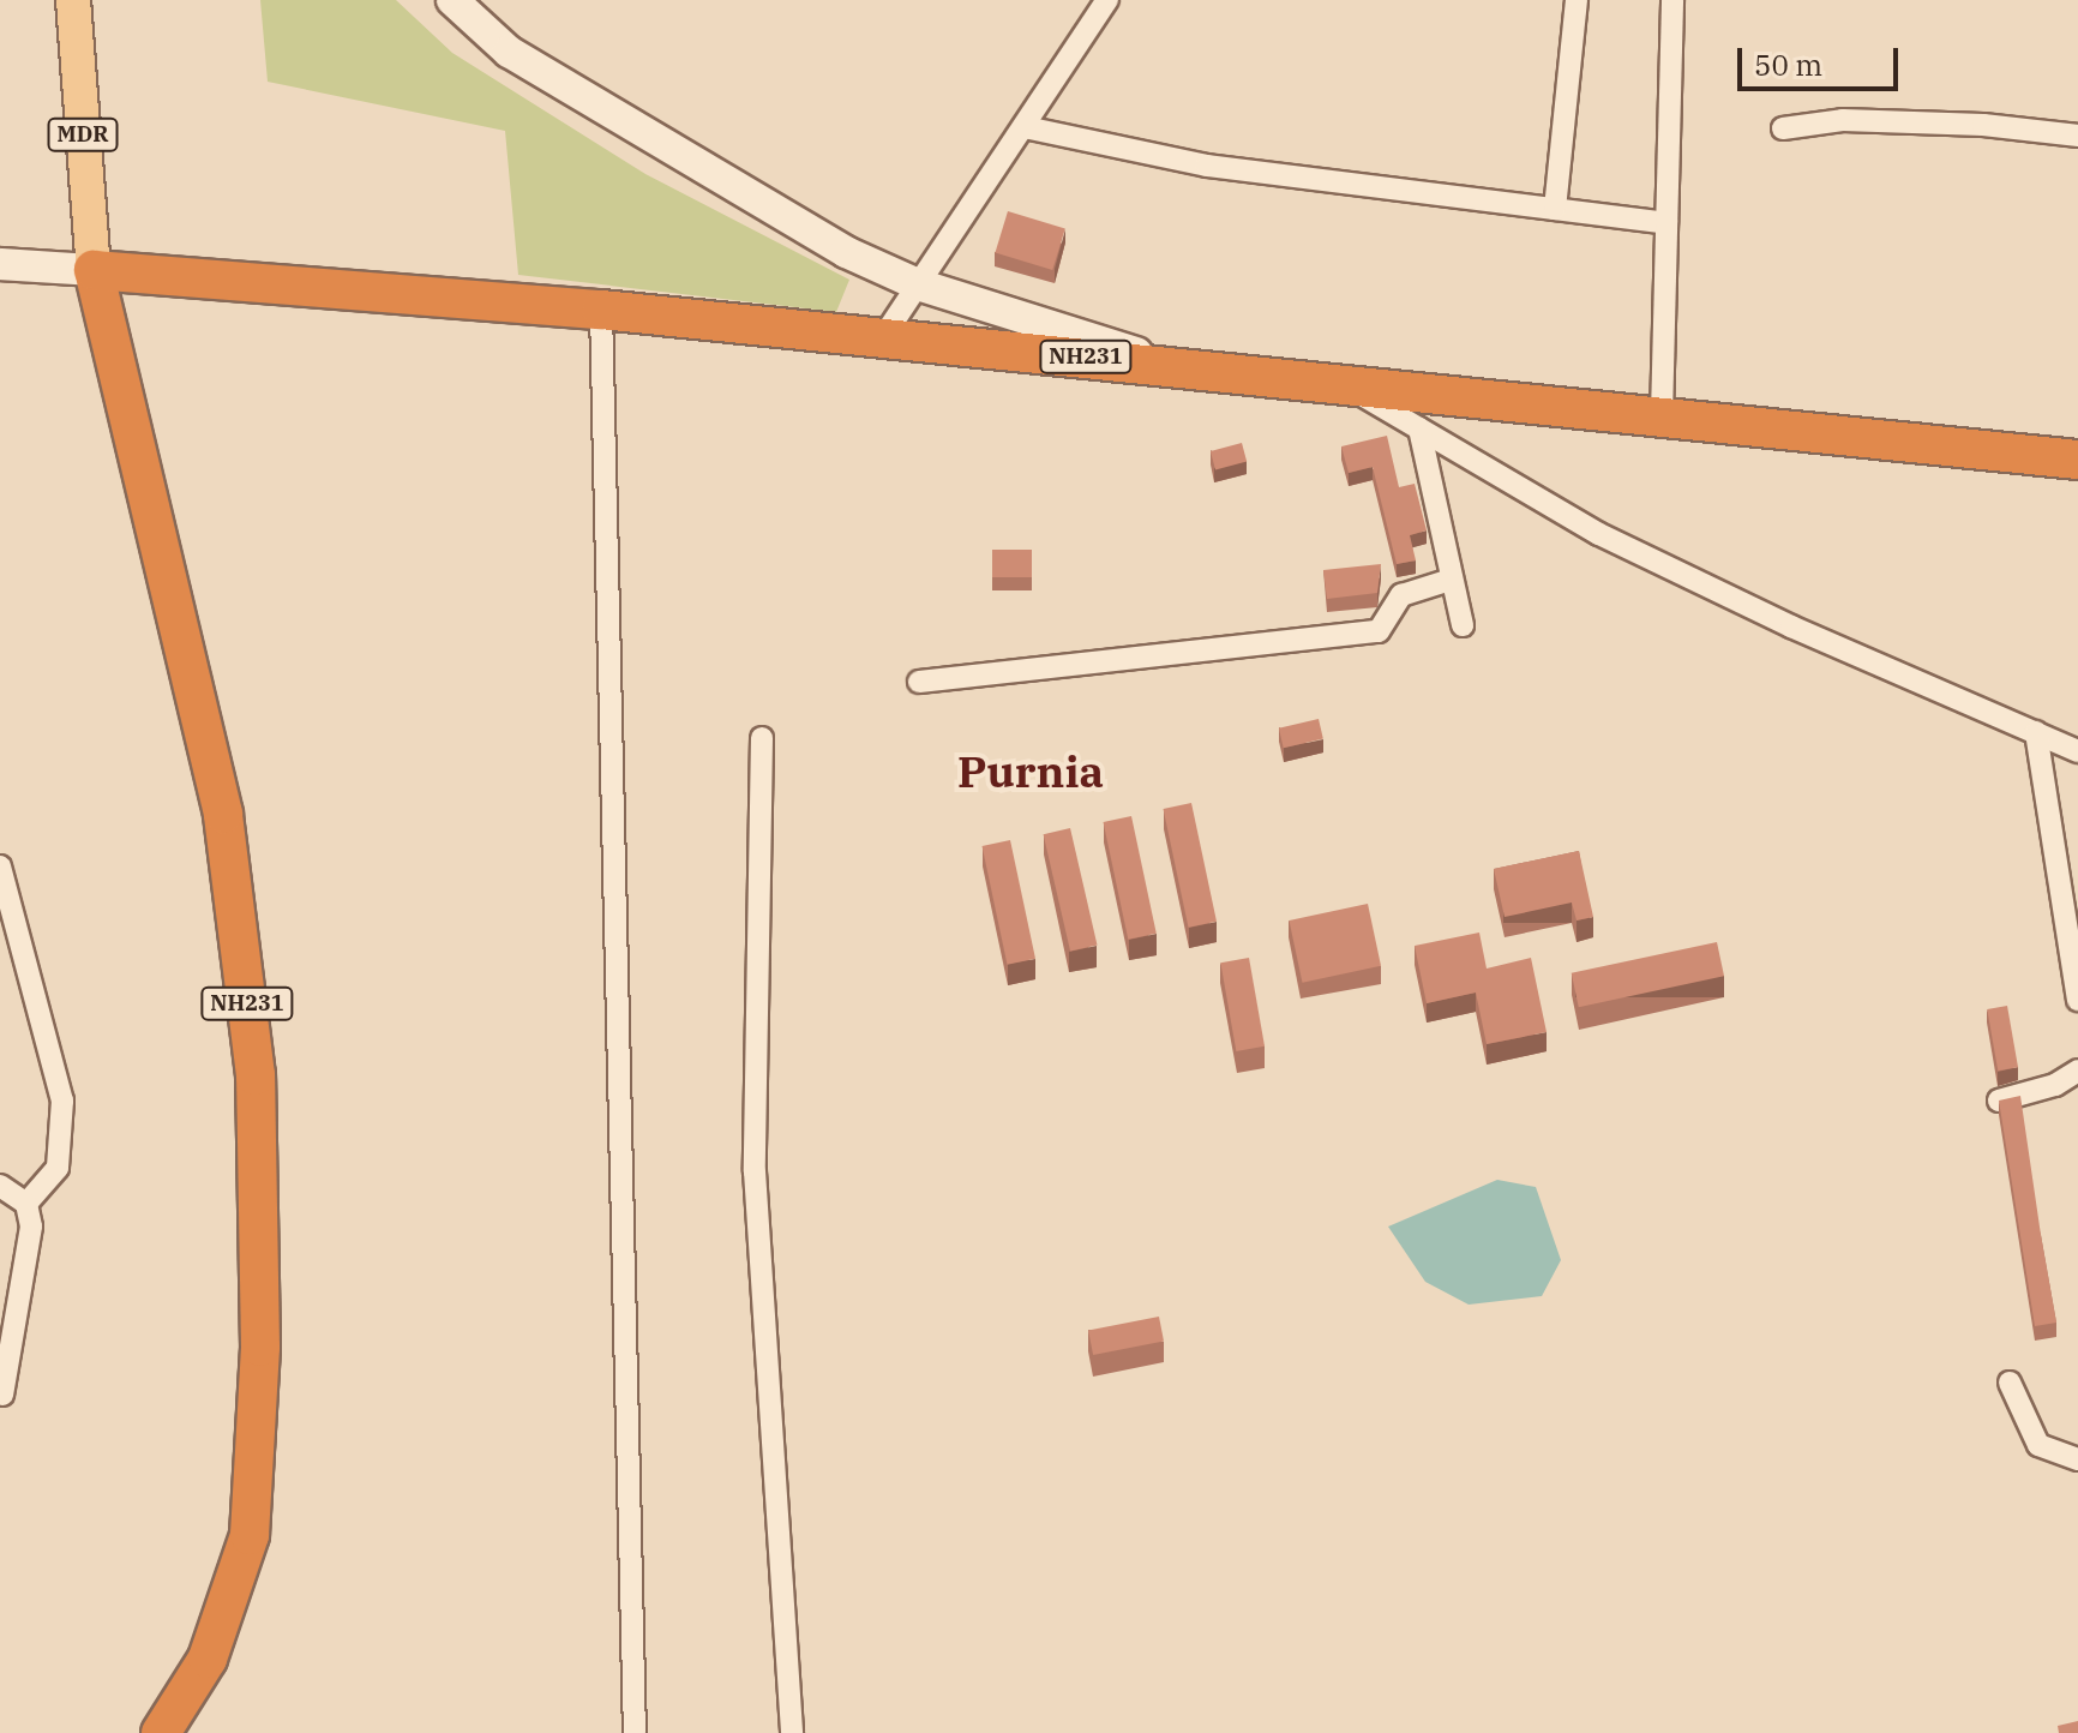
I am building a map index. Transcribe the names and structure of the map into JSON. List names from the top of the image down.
{
  "streets": {
    "highway": ["NH231"],
    "main road": ["MDR"]
  },
  "crossings": [
    ["MDR", "NH231"]
  ],
  "districts": ["Purnia"],
  "scale_bar": "50 m"
}
